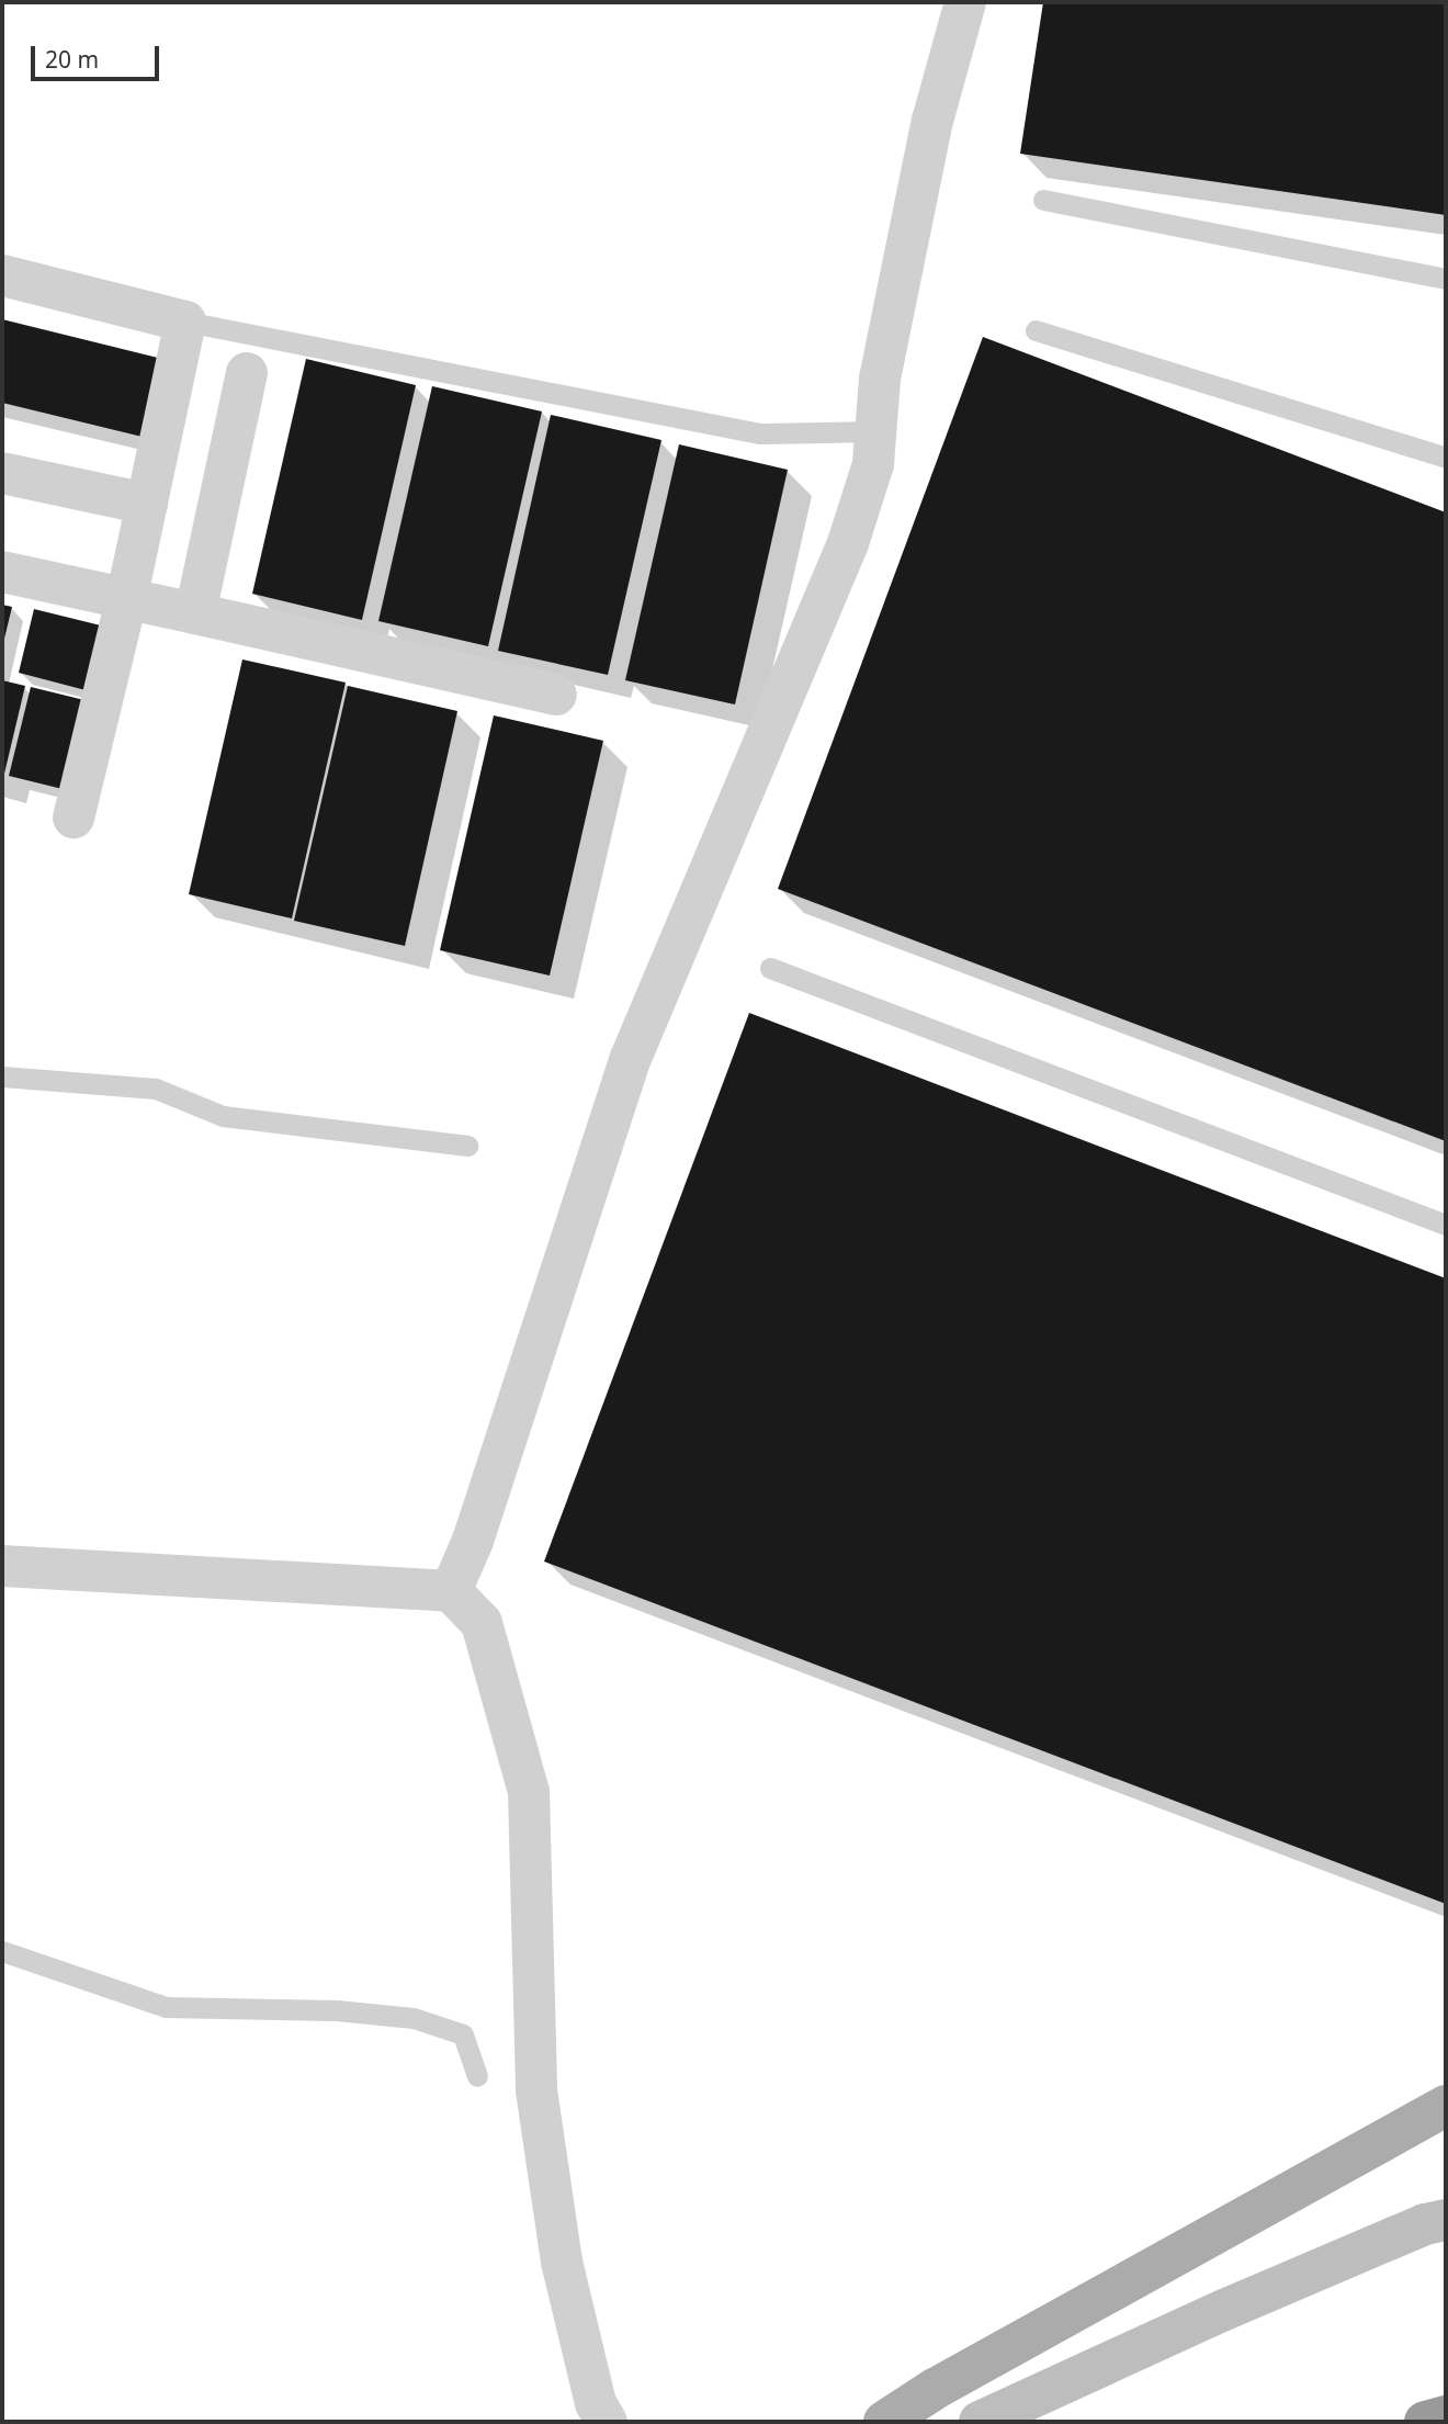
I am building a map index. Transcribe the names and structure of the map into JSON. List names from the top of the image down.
{
  "scale_bar": "20 m"
}
